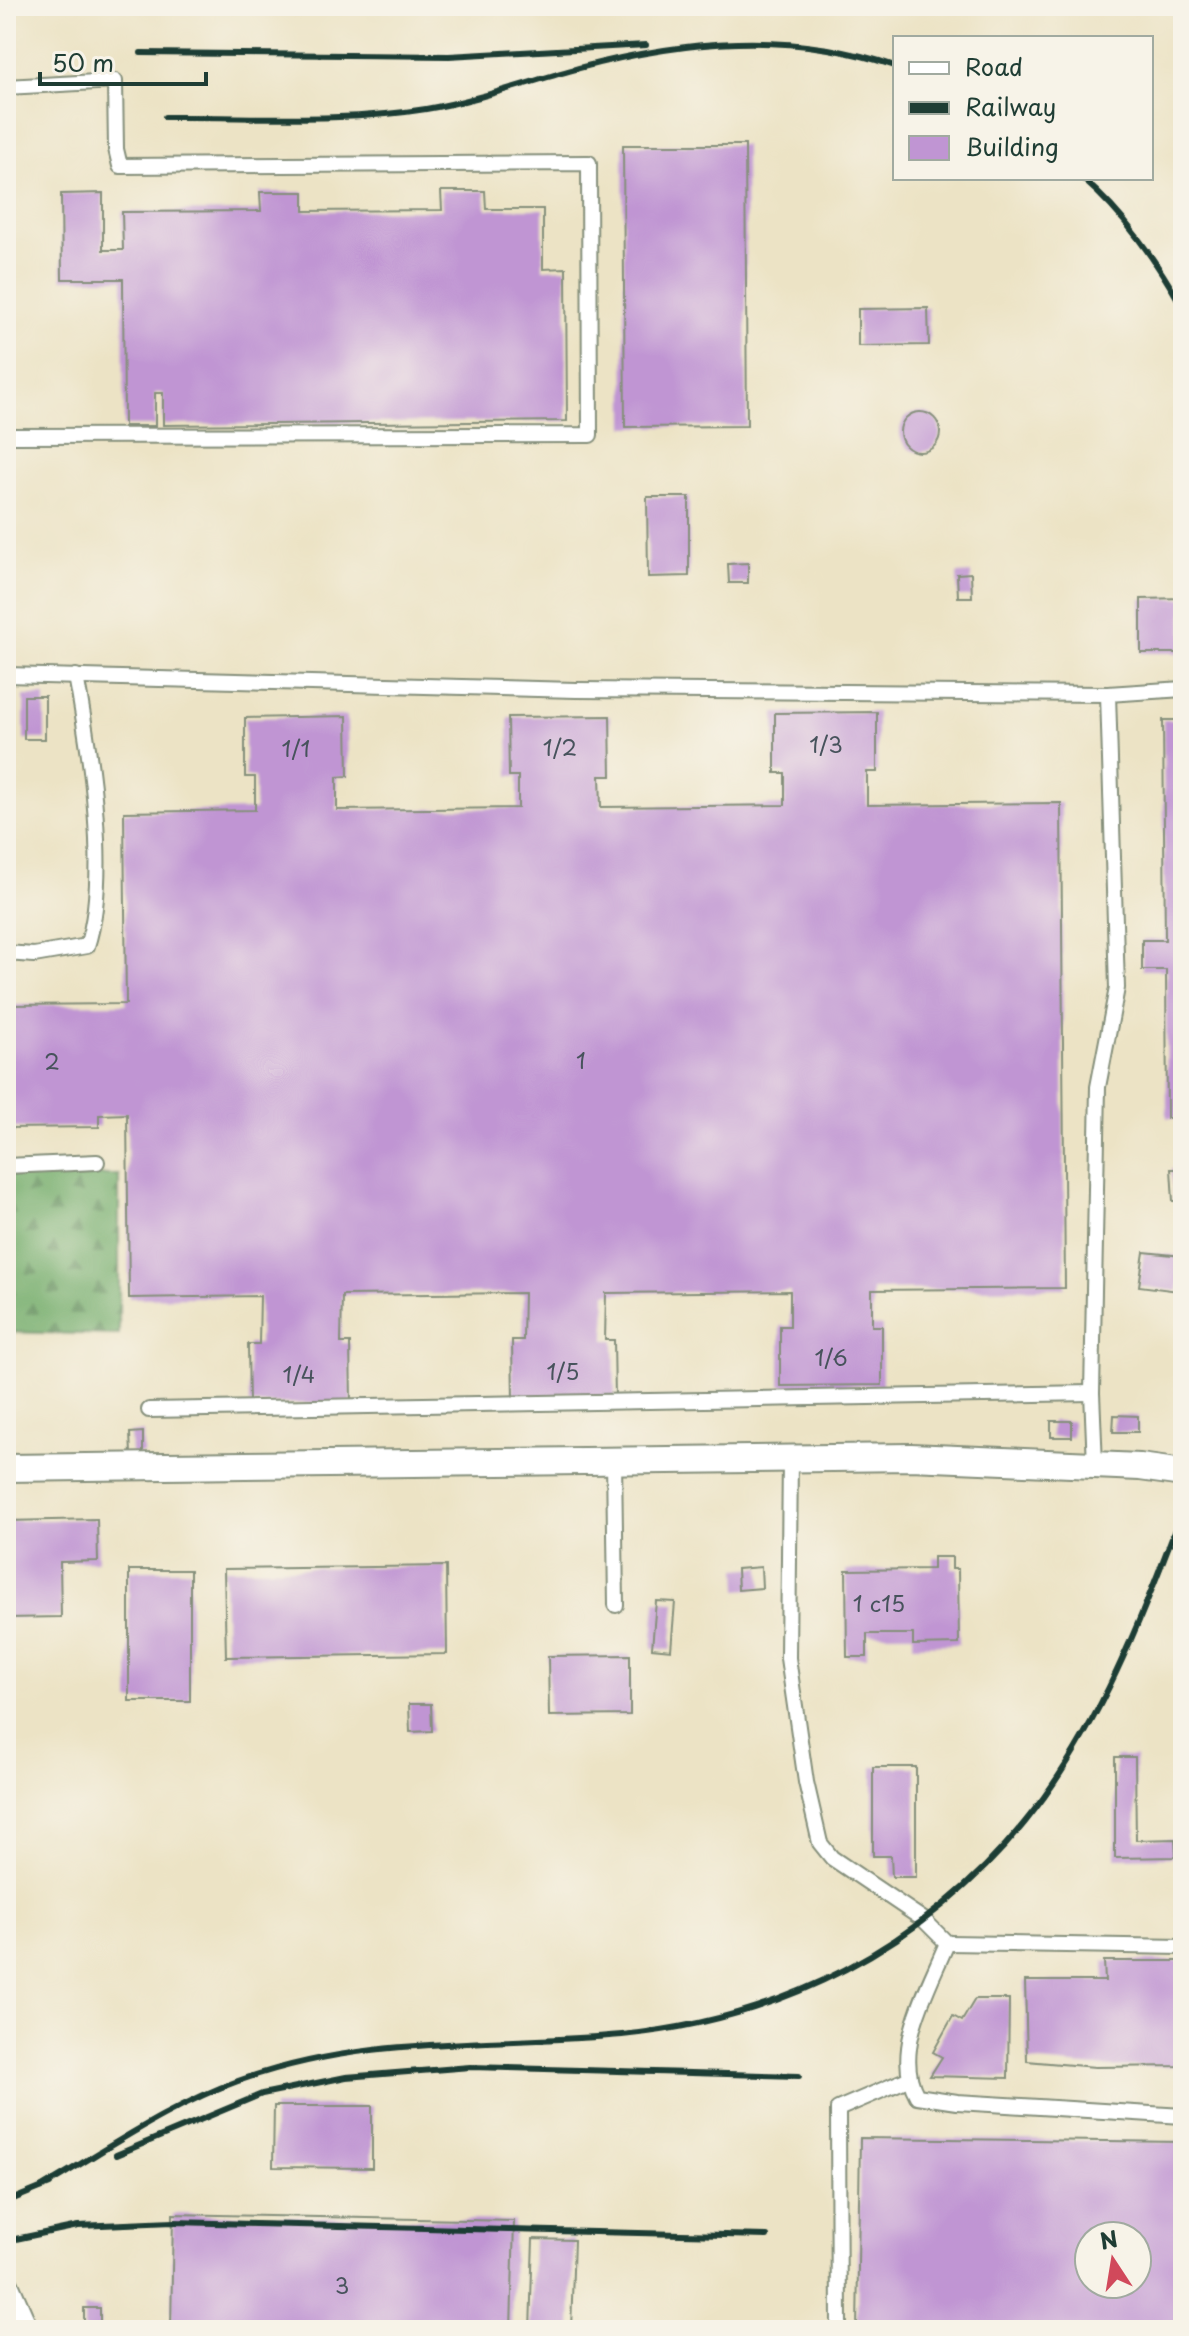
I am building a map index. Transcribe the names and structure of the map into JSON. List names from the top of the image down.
{
  "house_numbers": [
    "1/3",
    "1/2",
    "1/1",
    "1",
    "2",
    "1/6",
    "1/5",
    "1/4",
    "1 с15",
    "3"
  ],
  "legend": ["Road", "Railway", "Building"],
  "scale_bar": "50 m",
  "north": "top"
}
